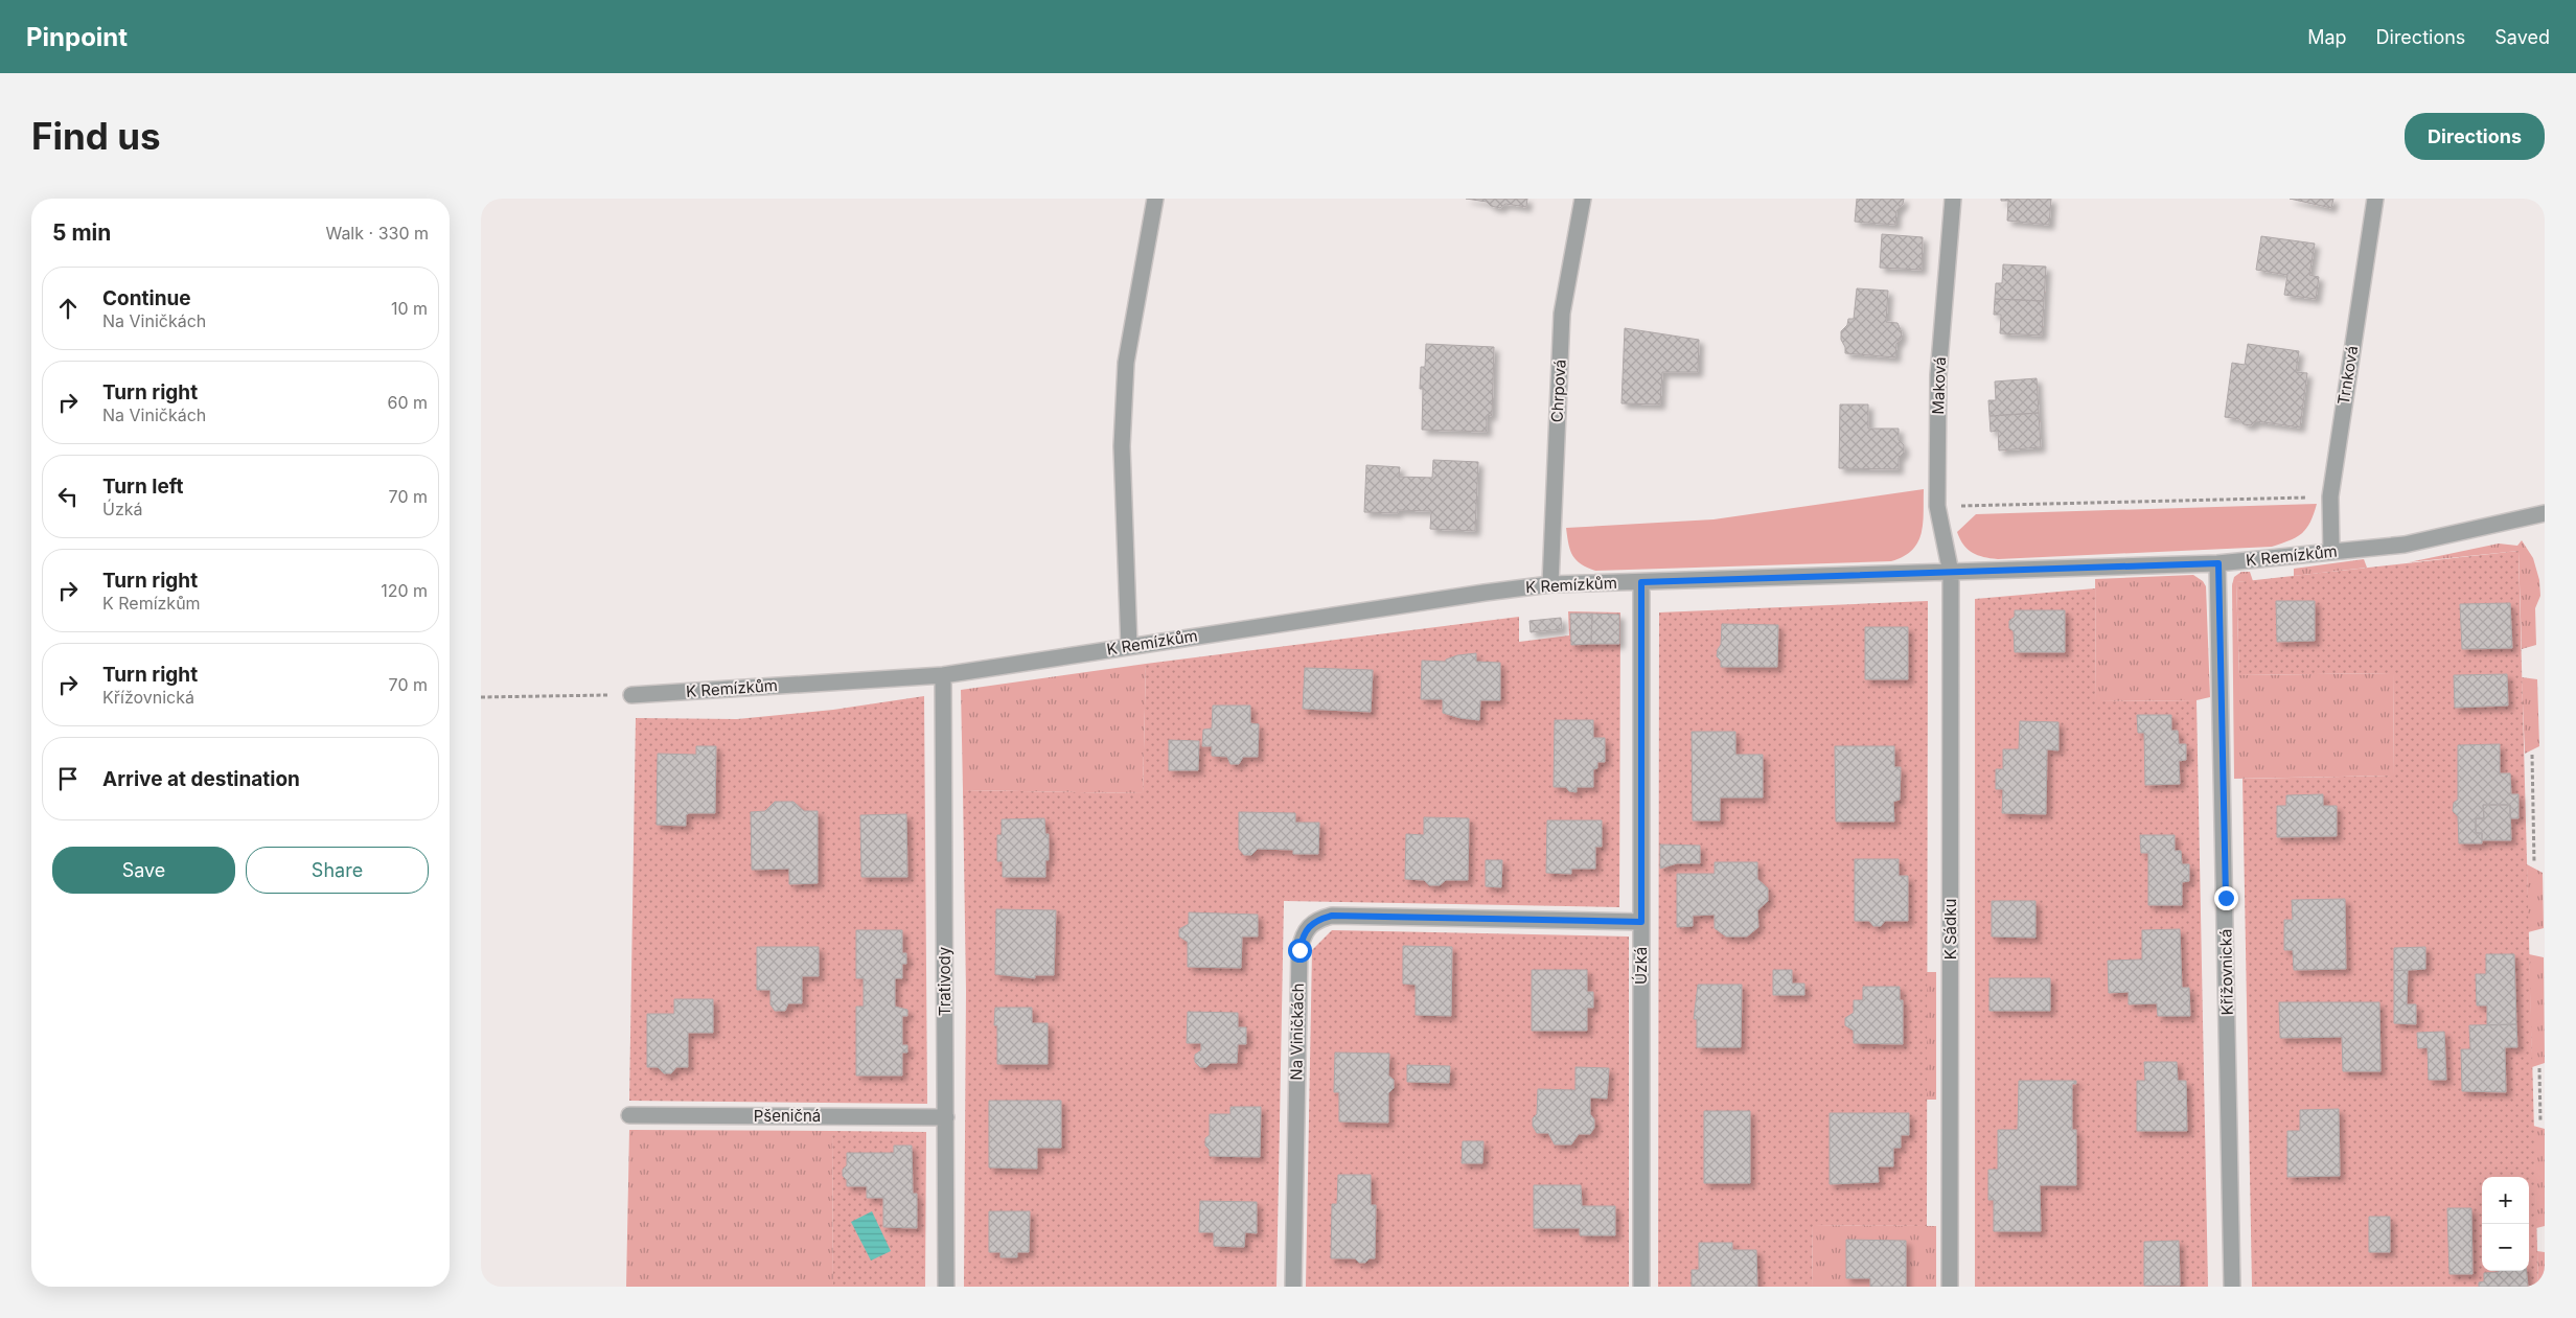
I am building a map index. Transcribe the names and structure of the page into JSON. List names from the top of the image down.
{
  "streets": {
    "street": [
      "Trnková",
      "Maková",
      "Chrpová",
      "K Remízkům",
      "K Sádku",
      "Úzká",
      "Křížovnická",
      "Trativody",
      "Na Viničkách",
      "Pšeničná"
    ]
  },
  "crossings": [
    ["Trnková", "K Remízkům"],
    ["Maková", "K Remízkům"],
    ["Maková", "K Sádku"],
    ["Chrpová", "K Remízkům"],
    ["K Remízkům", "K Sádku"],
    ["K Remízkům", "Úzká"],
    ["K Remízkům", "Křížovnická"],
    ["K Remízkům", "Trativody"],
    ["Úzká", "Na Viničkách"],
    ["Trativody", "Pšeničná"]
  ],
  "page": {
    "header": "Pinpoint",
    "nav": ["Map", "Directions", "Saved"],
    "buttons": [
      "Directions",
      ["Save", "Share"]
    ],
    "title": "Find us",
    "heading": ["5 min", "Walk · 330 m"],
    "list": [
      ["Continue", "Na Viničkách", "10 m"],
      ["Turn right", "Na Viničkách", "60 m"],
      ["Turn left", "Úzká", "70 m"],
      ["Turn right", "K Remízkům", "120 m"],
      ["Turn right", "Křížovnická", "70 m"],
      "Arrive at destination"
    ],
    "map_buttons": ["+", "−"]
  }
}
